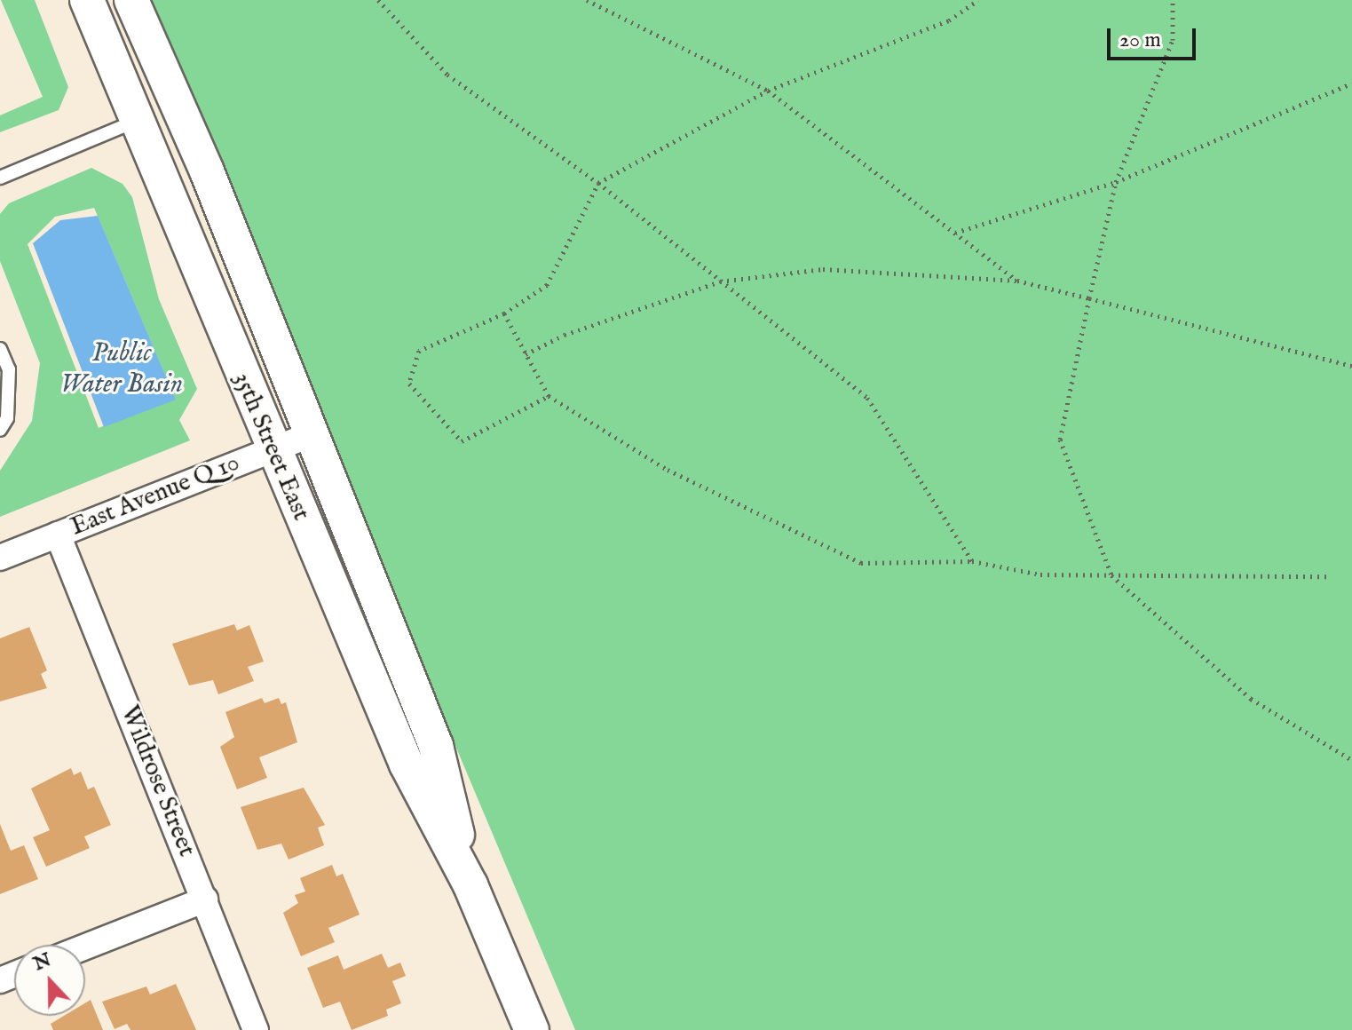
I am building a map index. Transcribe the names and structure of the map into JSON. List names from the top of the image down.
{
  "streets": {
    "street": ["35th Street East", "East Avenue Q 10", "Wildrose Street"]
  },
  "crossings": [
    ["35th Street East", "East Avenue Q 10"],
    ["East Avenue Q 10", "Wildrose Street"]
  ],
  "water": ["Public Water Basin"],
  "scale_bar": "20 m",
  "north": "top"
}
